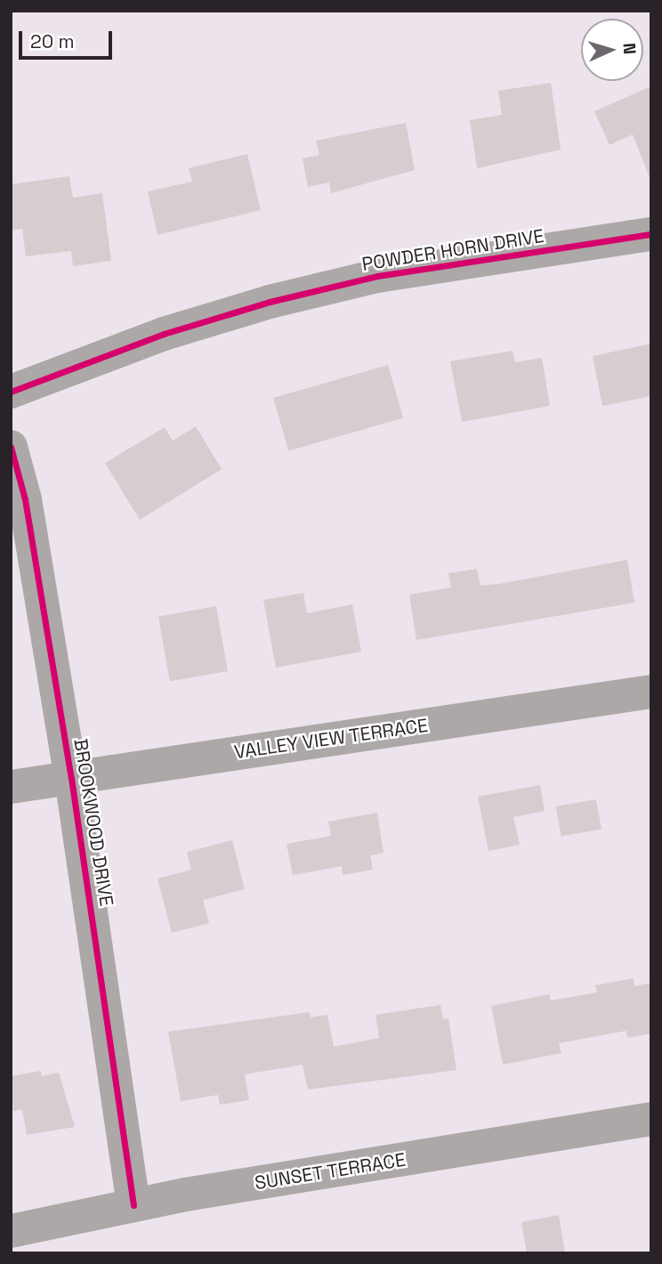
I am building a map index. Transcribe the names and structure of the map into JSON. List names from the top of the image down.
{
  "streets": {
    "street": [
      "POWDER HORN DRIVE",
      "VALLEY VIEW TERRACE",
      "BROOKWOOD DRIVE",
      "SUNSET TERRACE"
    ]
  },
  "crossings": [
    ["VALLEY VIEW TERRACE", "BROOKWOOD DRIVE"],
    ["BROOKWOOD DRIVE", "SUNSET TERRACE"]
  ],
  "scale_bar": "20 m",
  "north": "right"
}
